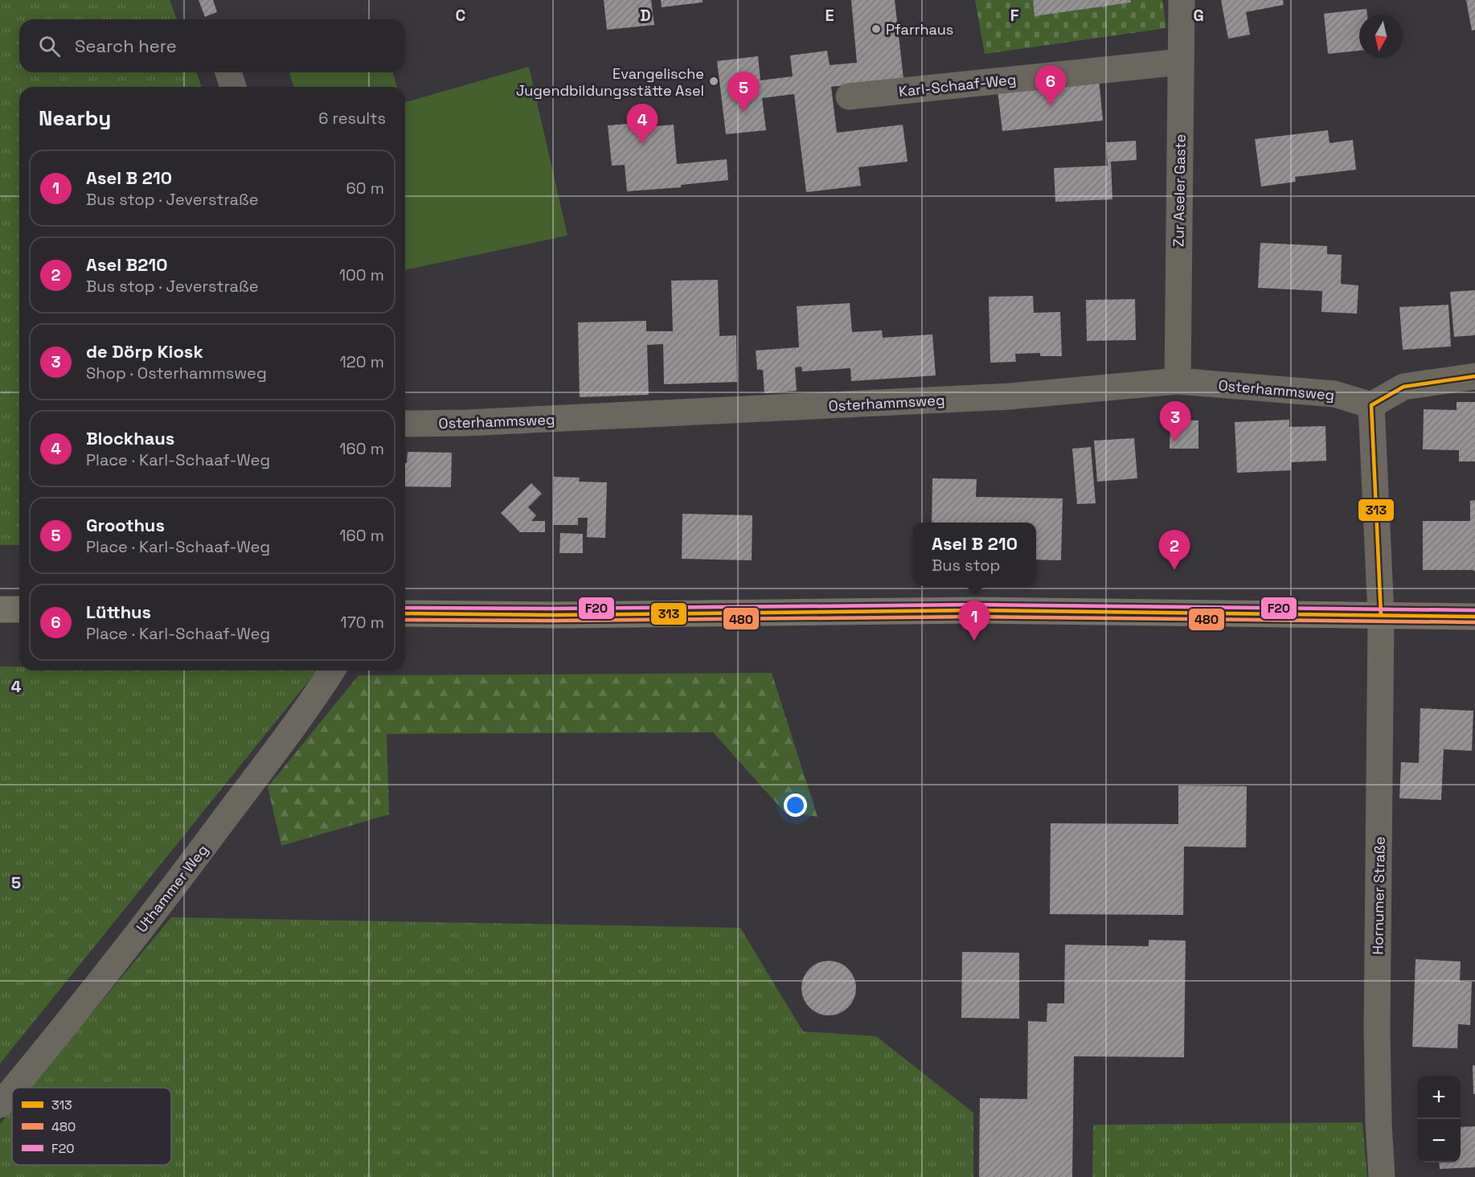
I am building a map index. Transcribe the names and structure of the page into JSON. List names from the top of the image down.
{
  "streets": {
    "street": [
      "Karl-Schaaf-Weg",
      "Zur Aseler Gaste",
      "Osterhammsweg",
      "Uthammer Weg",
      "Hornumer Straße"
    ]
  },
  "crossings": [
    ["Karl-Schaaf-Weg", "Zur Aseler Gaste"],
    ["Zur Aseler Gaste", "Osterhammsweg"],
    ["Osterhammsweg", "Hornumer Straße"]
  ],
  "places": ["Pfarrhaus", "Evangelische Jugendbildungsstätte Asel"],
  "lines": ["transit line 313", "transit line F20", "transit line 480"],
  "legend": ["313", "480", "F20"],
  "north": "bottom",
  "page": {
    "search": "Search here",
    "pins": [
      "6",
      "5",
      "4",
      "3",
      "2",
      "1"
    ],
    "heading": ["Nearby", "6 results"],
    "list": [
      {
        "mark": "1",
        "name": "Asel B 210",
        "note": "Bus stop · Jeverstraße",
        "value": "60 m"
      },
      {
        "mark": "2",
        "name": "Asel B210",
        "note": "Bus stop · Jeverstraße",
        "value": "100 m"
      },
      {
        "mark": "3",
        "name": "de Dörp Kiosk",
        "note": "Shop · Osterhammsweg",
        "value": "120 m"
      },
      {
        "mark": "4",
        "name": "Blockhaus",
        "note": "Place · Karl-Schaaf-Weg",
        "value": "160 m"
      },
      {
        "mark": "5",
        "name": "Groothus",
        "note": "Place · Karl-Schaaf-Weg",
        "value": "160 m"
      },
      {
        "mark": "6",
        "name": "Lütthus",
        "note": "Place · Karl-Schaaf-Weg",
        "value": "170 m"
      }
    ],
    "popup": ["Asel B 210", "Bus stop"],
    "map_buttons": ["+", "−"]
  },
  "grid": {
    "columns": [
      "C",
      "D",
      "E",
      "F",
      "G"
    ],
    "rows": ["4", "5"]
  }
}
